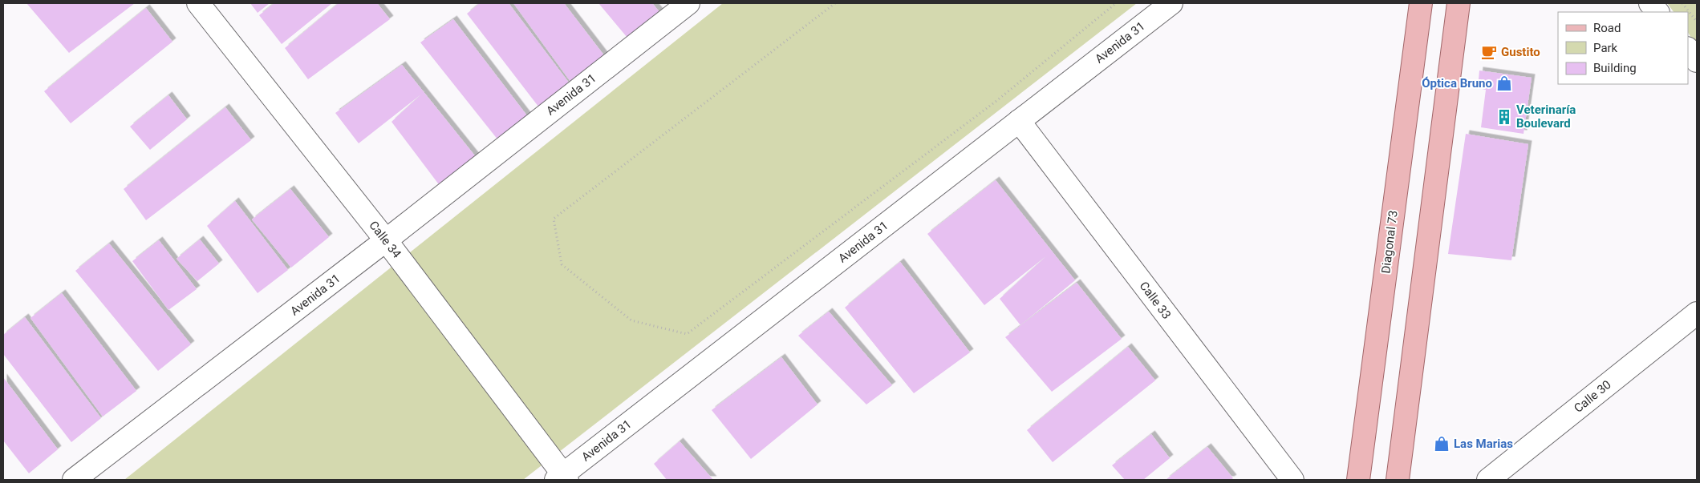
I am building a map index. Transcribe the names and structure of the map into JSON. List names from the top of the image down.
{
  "streets": {
    "main road": ["Diagonal 73"],
    "street": [
      "Avenida 31",
      "Calle 34",
      "Calle 33",
      "Calle 30"
    ]
  },
  "crossings": [
    ["Avenida 31", "Calle 34"],
    ["Avenida 31", "Calle 33"]
  ],
  "places": {
    "cafe": ["Gustito"],
    "shop": ["Óptica Bruno", "Las Marias"],
    "building": ["Veterinaría Boulevard"]
  },
  "legend": ["Road", "Park", "Building"]
}
